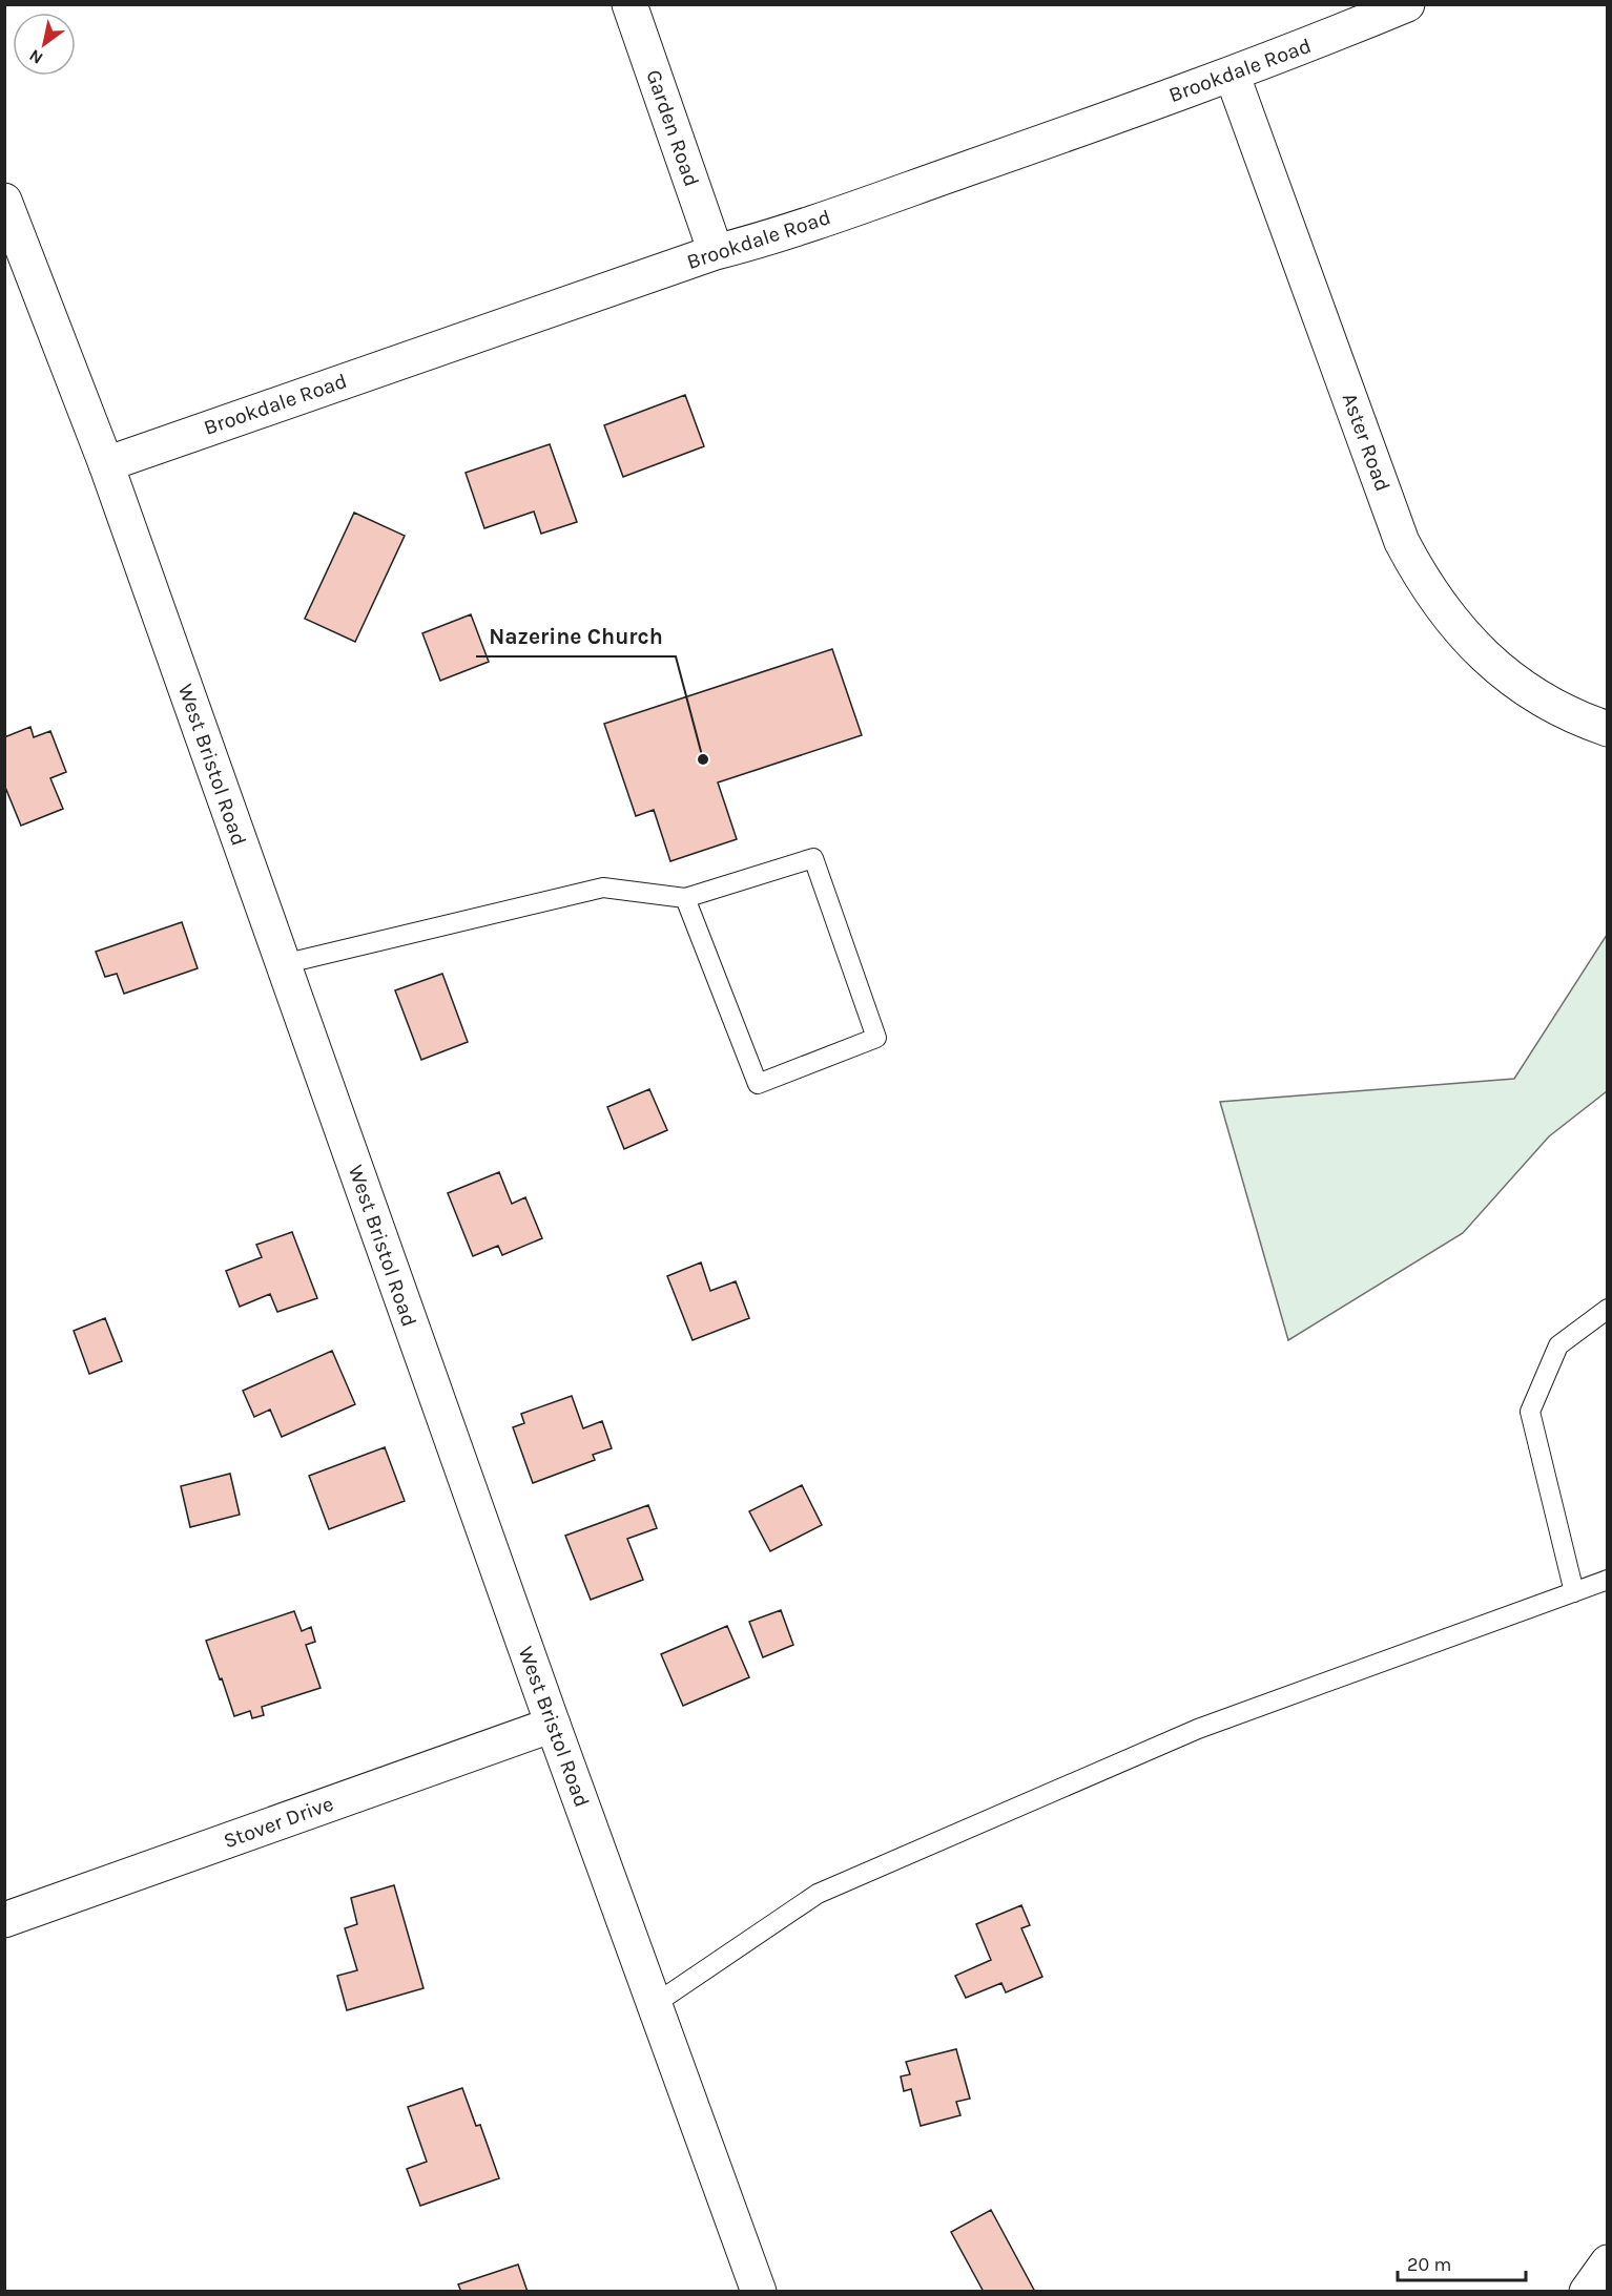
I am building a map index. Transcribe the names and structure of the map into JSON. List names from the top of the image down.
{
  "streets": {
    "street": [
      "Brookdale Road",
      "Garden Road",
      "Aster Road",
      "West Bristol Road",
      "Stover Drive"
    ]
  },
  "crossings": [
    ["Brookdale Road", "Garden Road"],
    ["Brookdale Road", "Aster Road"],
    ["Brookdale Road", "West Bristol Road"],
    ["West Bristol Road", "Stover Drive"]
  ],
  "places": ["Nazerine Church"],
  "scale_bar": "20 m",
  "north": "bottom left"
}
